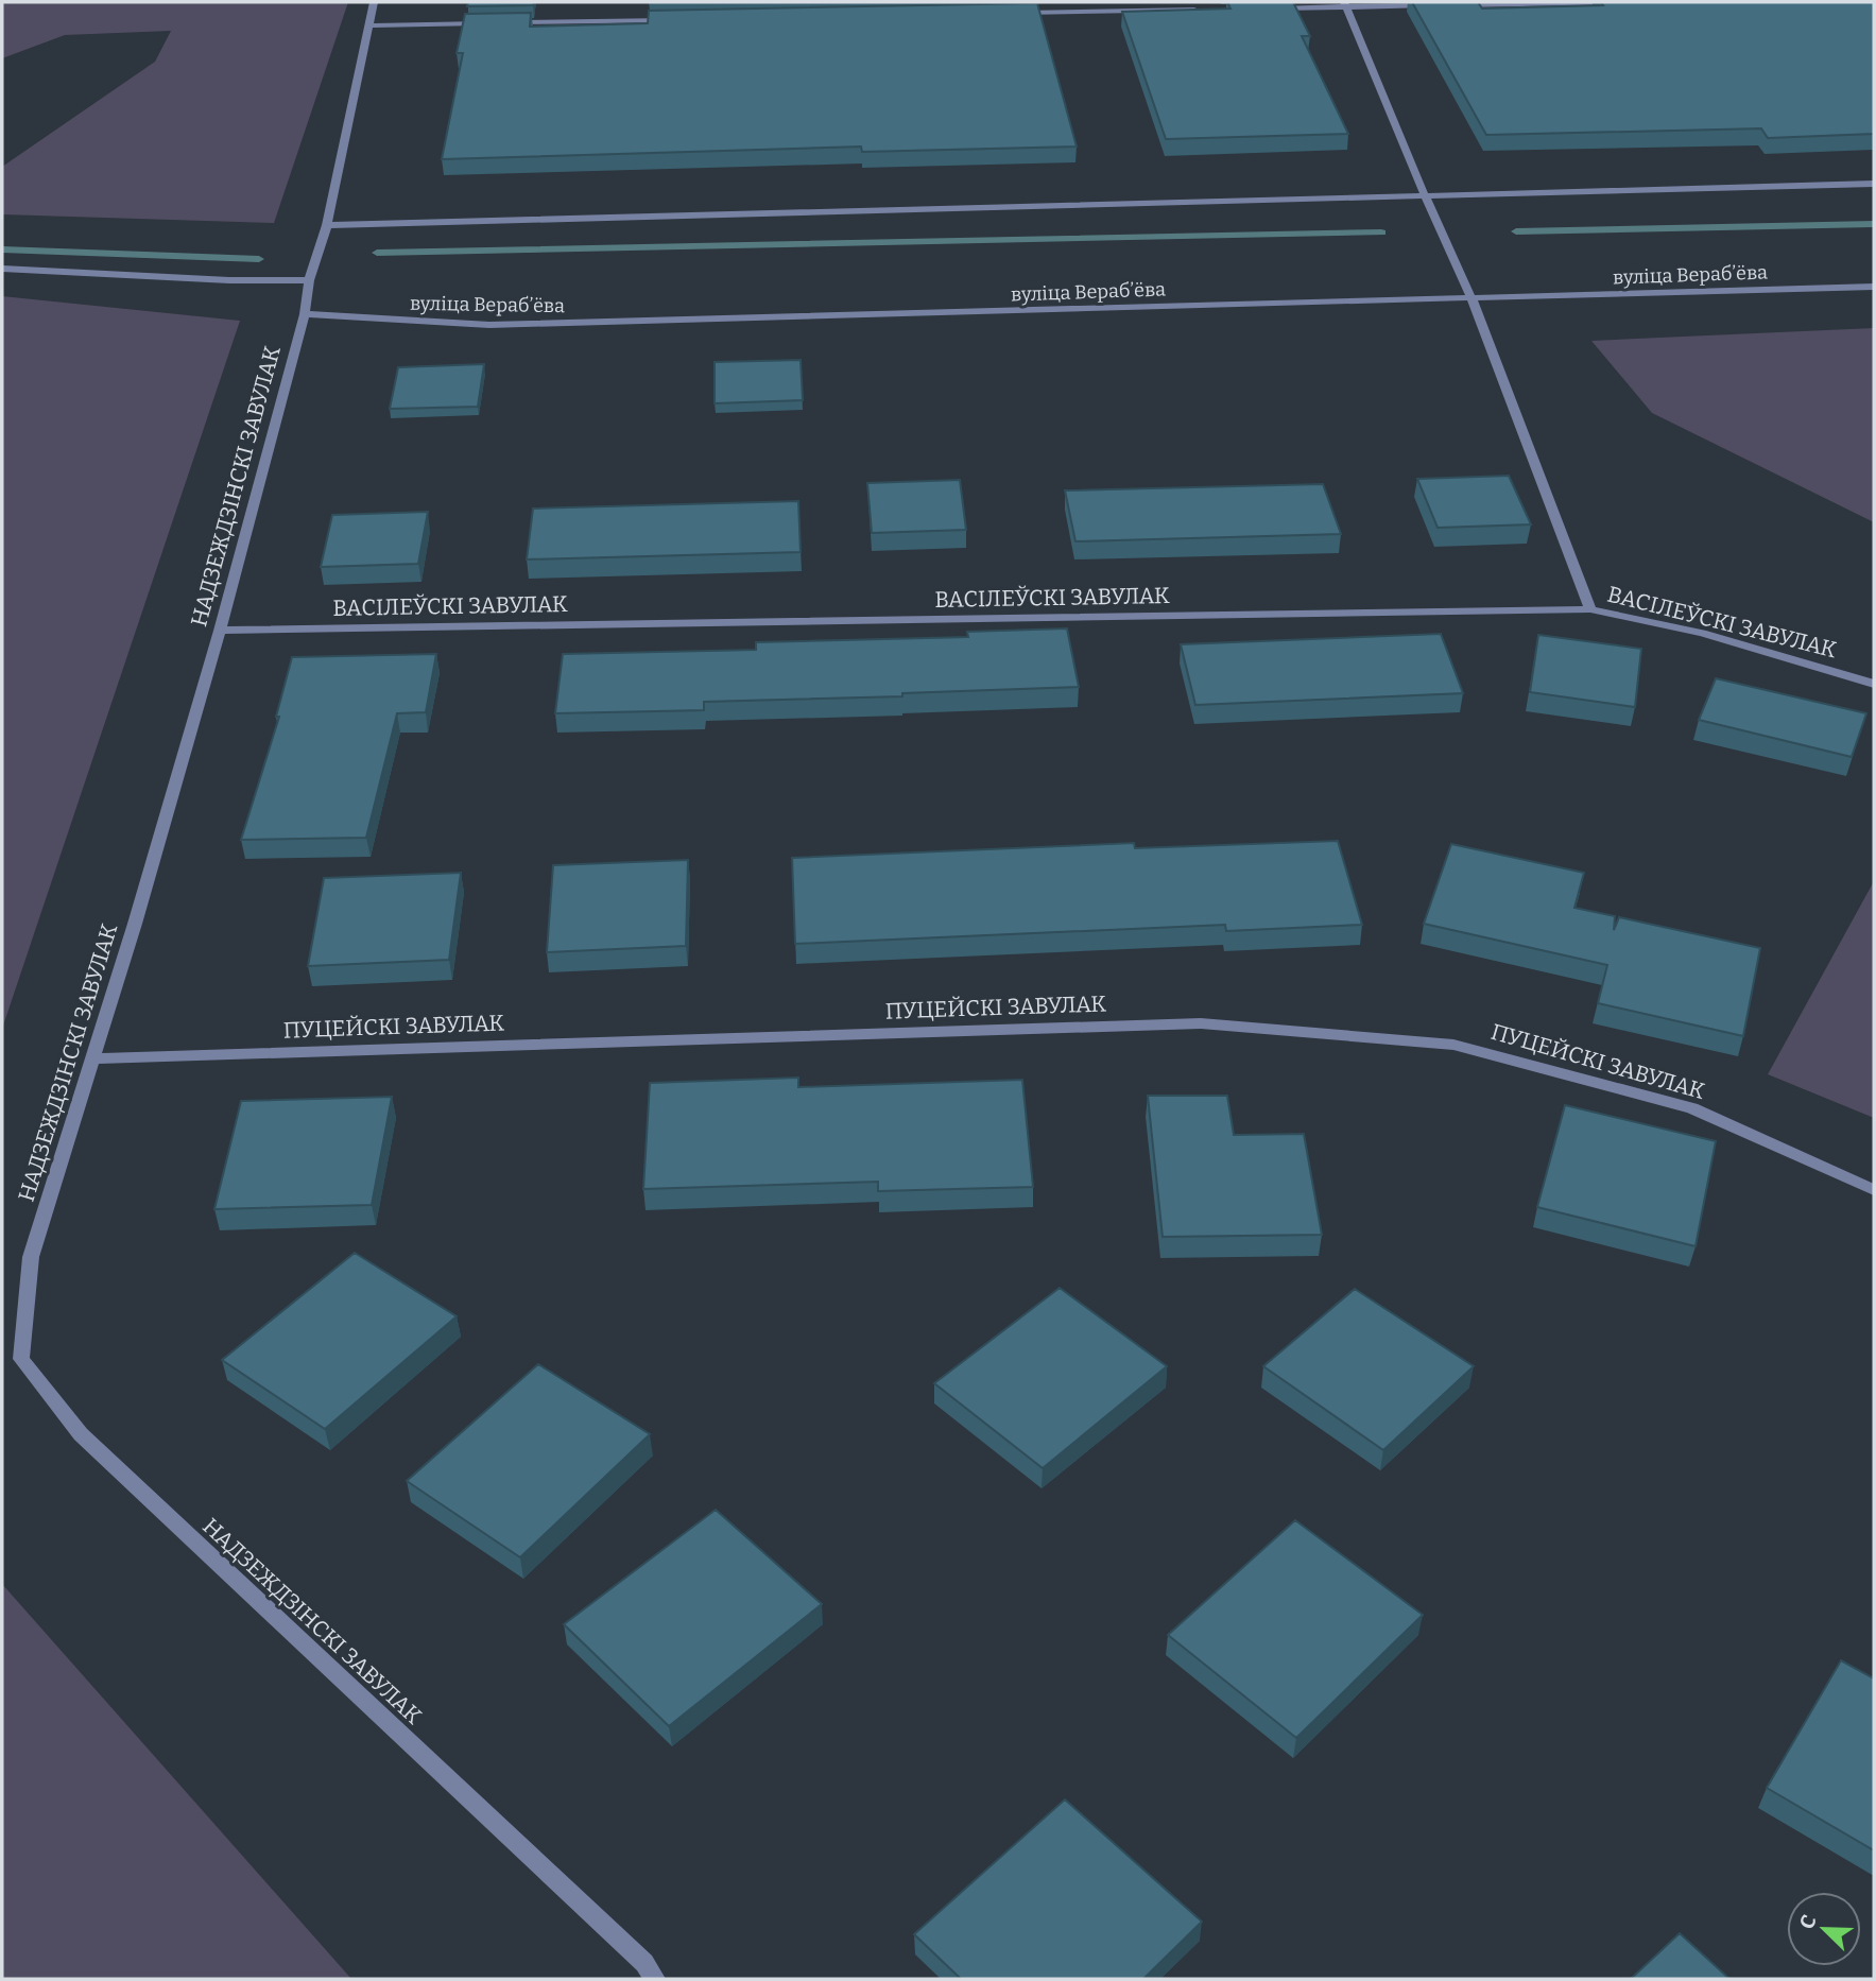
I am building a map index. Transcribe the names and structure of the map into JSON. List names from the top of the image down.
{
  "streets": {
    "street": [
      "вуліца Верабʼёва",
      "НАДЗЕЖДЗІНСКІ ЗАВУЛАК",
      "ВАСІЛЕЎСКІ ЗАВУЛАК",
      "ПУЦЕЙСКІ ЗАВУЛАК"
    ]
  },
  "crossings": [
    ["вуліца Верабʼёва", "НАДЗЕЖДЗІНСКІ ЗАВУЛАК"],
    ["НАДЗЕЖДЗІНСКІ ЗАВУЛАК", "ВАСІЛЕЎСКІ ЗАВУЛАК"],
    ["НАДЗЕЖДЗІНСКІ ЗАВУЛАК", "ПУЦЕЙСКІ ЗАВУЛАК"]
  ],
  "north": "top left"
}
